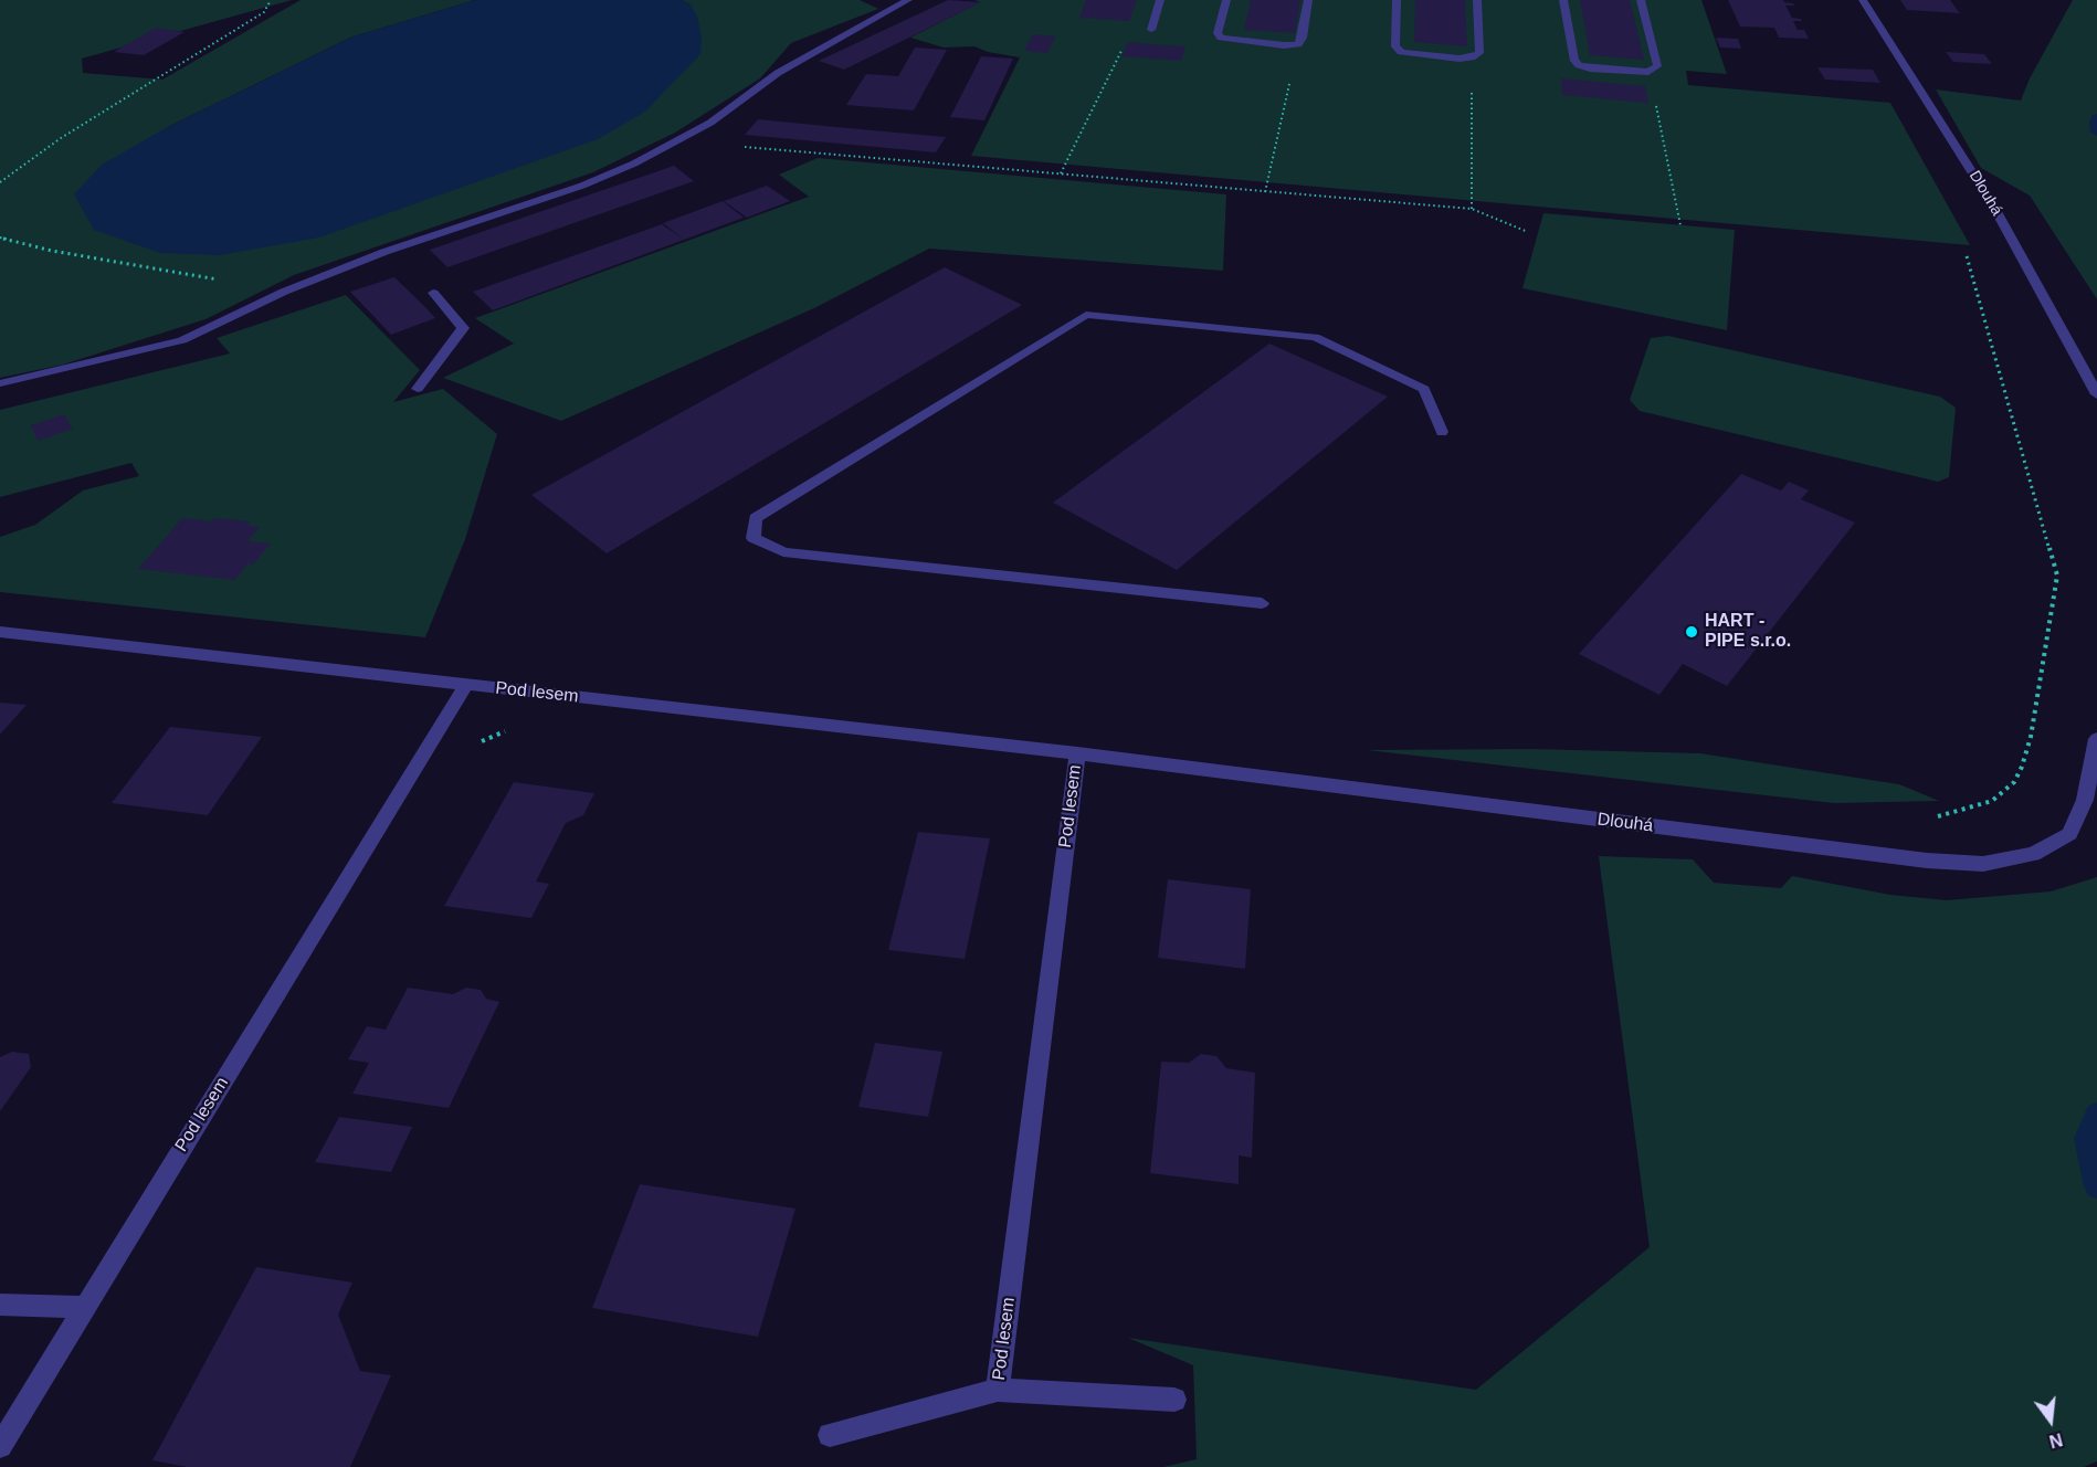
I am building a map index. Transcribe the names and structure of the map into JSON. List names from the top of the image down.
{
  "streets": {
    "street": ["Dlouhá", "Pod lesem"]
  },
  "crossings": [
    ["Dlouhá", "Pod lesem"]
  ],
  "places": ["HART - PIPE s.r.o."],
  "north": "bottom"
}
